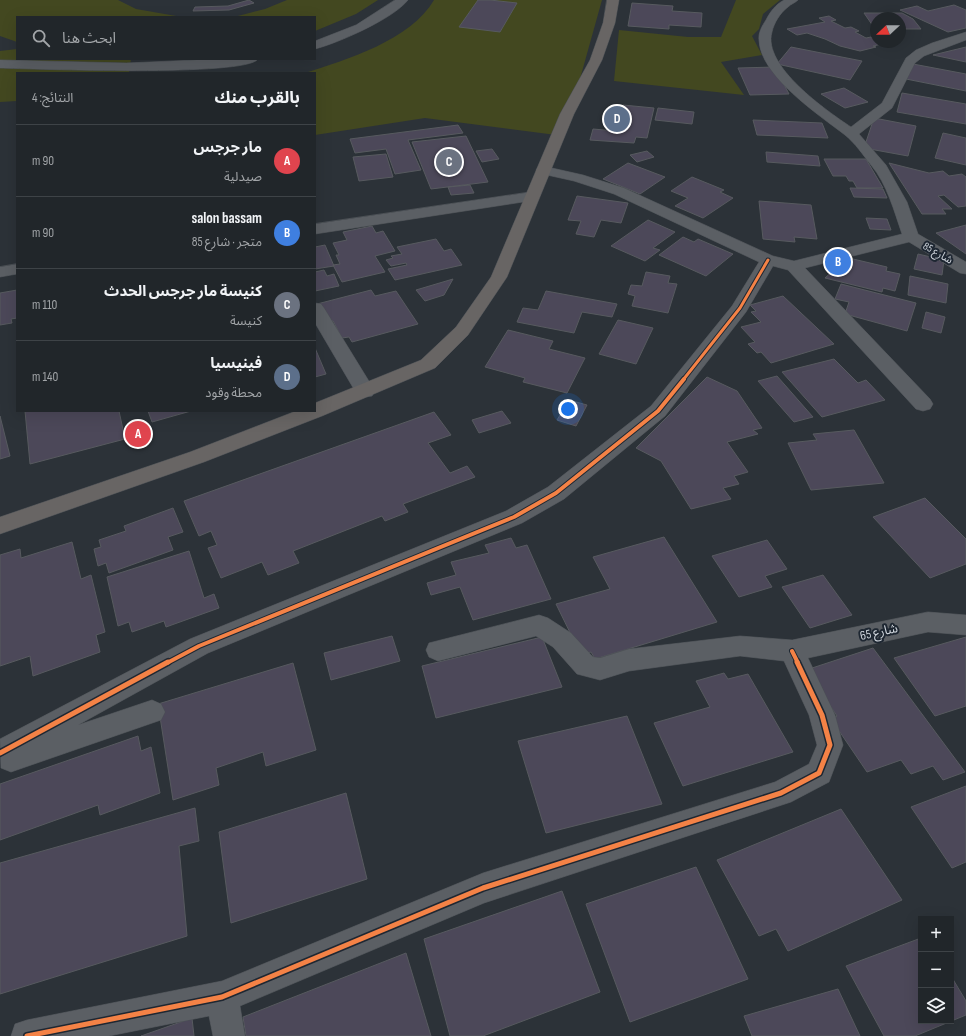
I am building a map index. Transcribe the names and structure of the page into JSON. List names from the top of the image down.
{
  "streets": {
    "street": ["شارع 85", "شارع 65"]
  },
  "north": "left",
  "page": {
    "search": "ابحث هنا",
    "heading": ["بالقرب منك", "النتائج: 4"],
    "pins": [
      "D",
      "C",
      "B",
      "A"
    ],
    "list": [
      {
        "mark": "A",
        "name": "مار جرجس",
        "note": "صيدلية",
        "value": "90 m"
      },
      {
        "mark": "B",
        "name": "salon bassam",
        "note": "متجر · شارع 85",
        "value": "90 m"
      },
      {
        "mark": "C",
        "name": "كنيسة مار جرجس الحدث",
        "note": "كنيسة",
        "value": "110 m"
      },
      {
        "mark": "D",
        "name": "فينيسيا",
        "note": "محطة وقود",
        "value": "140 m"
      }
    ],
    "map_buttons": ["+", "−"]
  }
}
